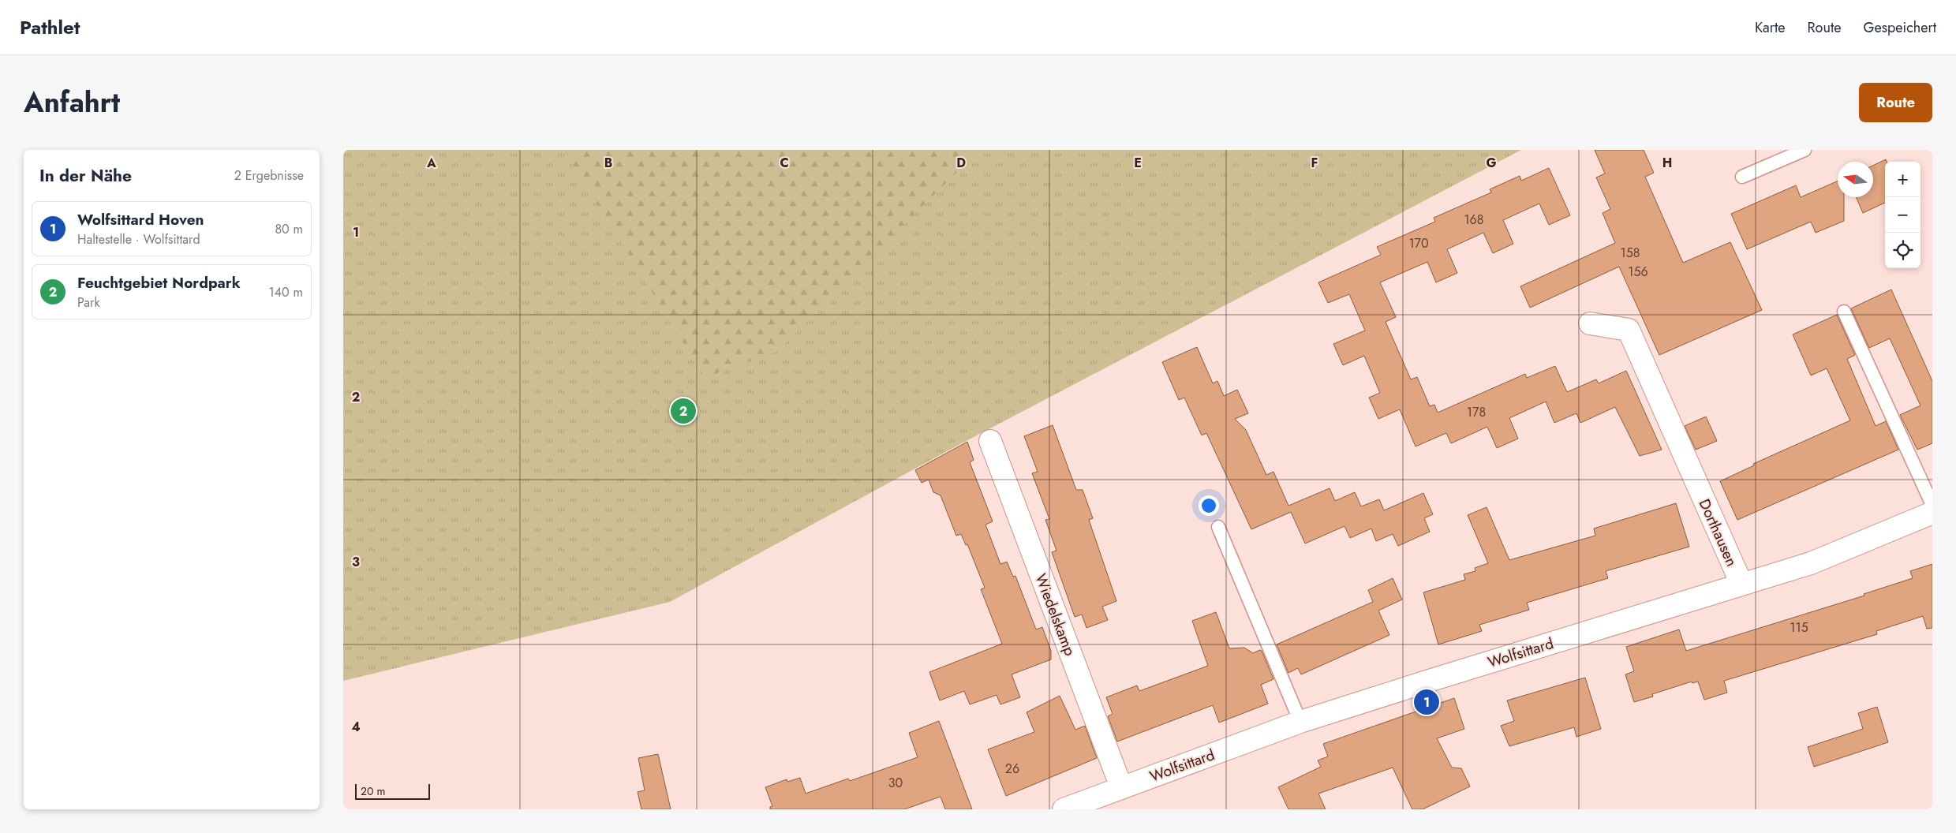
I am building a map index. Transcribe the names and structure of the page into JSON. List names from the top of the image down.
{
  "streets": {
    "street": ["Dorthausen", "Wiedelskamp", "Wolfsittard"]
  },
  "crossings": [
    ["Dorthausen", "Wolfsittard"],
    ["Wiedelskamp", "Wolfsittard"]
  ],
  "house_numbers": [
    "168",
    "170",
    "158",
    "156",
    "178",
    "115",
    "26",
    "30"
  ],
  "scale_bar": "20 m",
  "north": "left",
  "page": {
    "header": "Pathlet",
    "nav": ["Karte", "Route", "Gespeichert"],
    "title": "Anfahrt",
    "buttons": "Route",
    "heading": ["In der Nähe", "2 Ergebnisse"],
    "map_buttons": ["+", "−"],
    "list": [
      {
        "mark": "1",
        "name": "Wolfsittard Hoven",
        "note": "Haltestelle · Wolfsittard",
        "value": "80 m"
      },
      {
        "mark": "2",
        "name": "Feuchtgebiet Nordpark",
        "note": "Park",
        "value": "140 m"
      }
    ],
    "pins": ["2", "1"],
    "scale": "20 m"
  },
  "grid": {
    "columns": [
      "A",
      "B",
      "C",
      "D",
      "E",
      "F",
      "G",
      "H"
    ],
    "rows": [
      "1",
      "2",
      "3",
      "4"
    ]
  }
}
